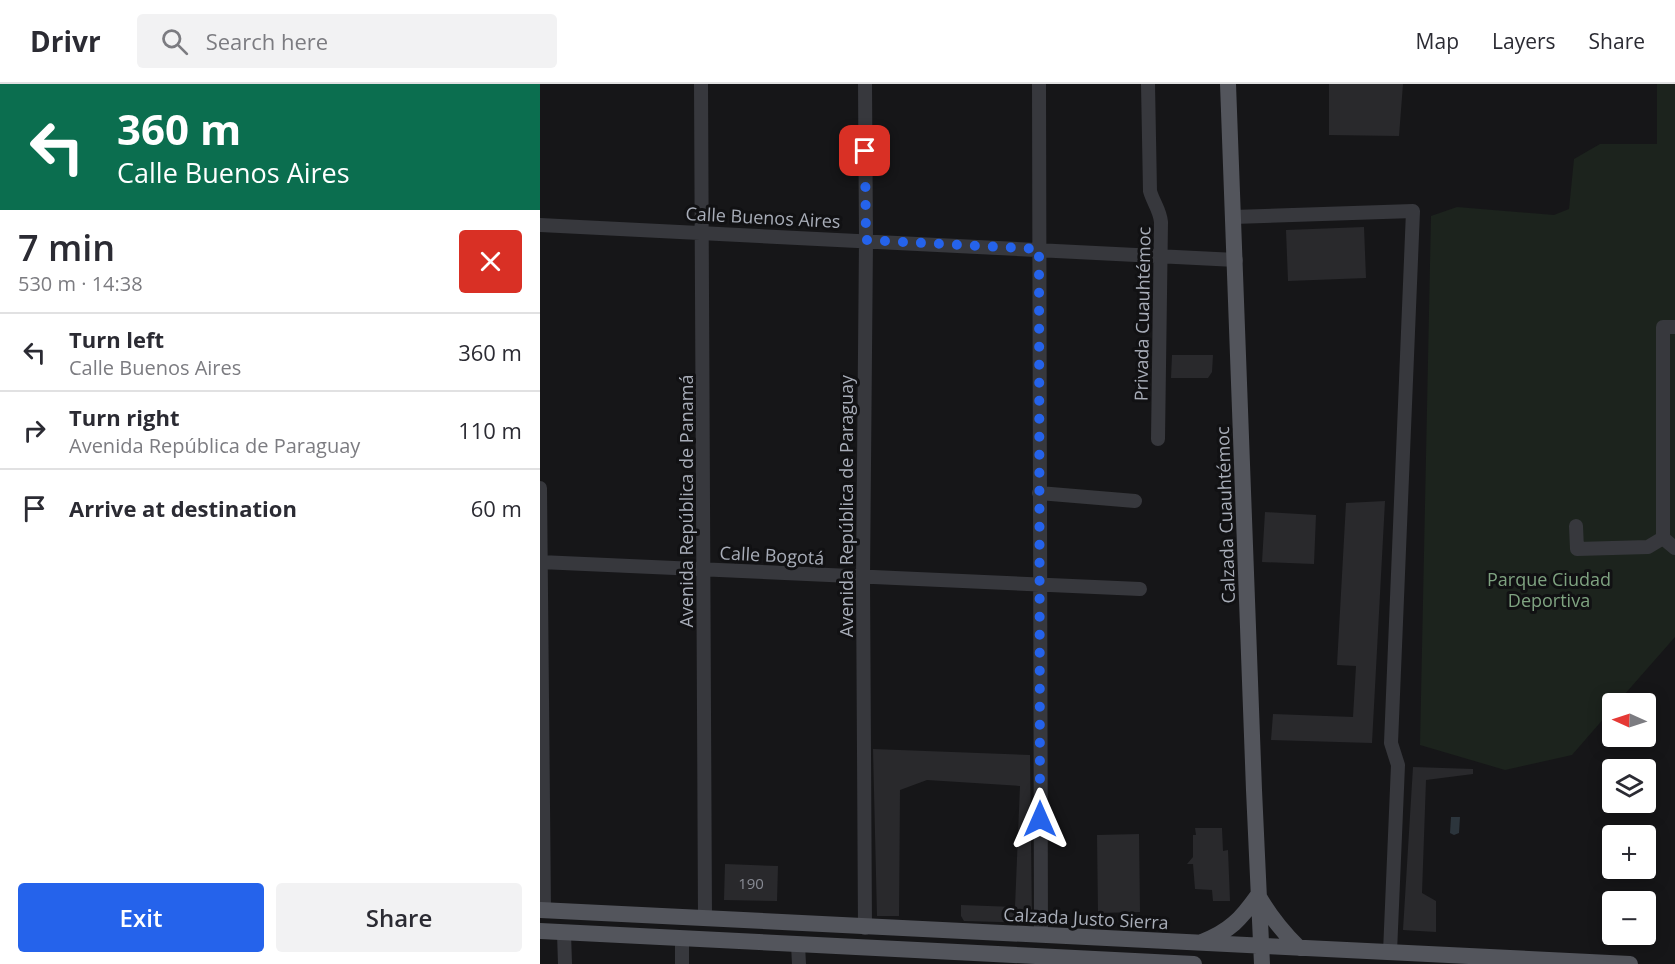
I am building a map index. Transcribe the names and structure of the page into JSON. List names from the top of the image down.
{
  "streets": {
    "main road": ["Calzada Cuauhtémoc", "Calzada Justo Sierra"],
    "street": [
      "Calle Buenos Aires",
      "Privada Cuauhtémoc",
      "Avenida República de Panamá",
      "Avenida República de Paraguay",
      "Calle Bogotá"
    ]
  },
  "crossings": [
    ["Calle Buenos Aires", "Privada Cuauhtémoc"],
    ["Calle Buenos Aires", "Avenida República de Panamá"],
    ["Calle Buenos Aires", "Avenida República de Paraguay"],
    ["Calle Buenos Aires", "Calzada Cuauhtémoc"],
    ["Avenida República de Panamá", "Calle Bogotá"],
    ["Avenida República de Panamá", "Calzada Justo Sierra"],
    ["Avenida República de Paraguay", "Calle Bogotá"],
    ["Avenida República de Paraguay", "Calzada Justo Sierra"],
    ["Calzada Cuauhtémoc", "Calzada Justo Sierra"]
  ],
  "parks": ["Parque Ciudad Deportiva"],
  "house_numbers": ["190"],
  "north": "left",
  "page": {
    "header": "Drivr",
    "search": "Search here",
    "nav": ["Map", "Layers", "Share"],
    "turn": ["360 m", "Calle Buenos Aires"],
    "heading": ["7 min", "530 m · 14:38"],
    "list": [
      {
        "name": "Turn left",
        "note": "Calle Buenos Aires",
        "value": "360 m"
      },
      {
        "name": "Turn right",
        "note": "Avenida República de Paraguay",
        "value": "110 m"
      },
      {
        "name": "Arrive at destination",
        "value": "60 m"
      }
    ],
    "map_buttons": ["+", "−"],
    "buttons": ["Exit", "Share"]
  }
}
